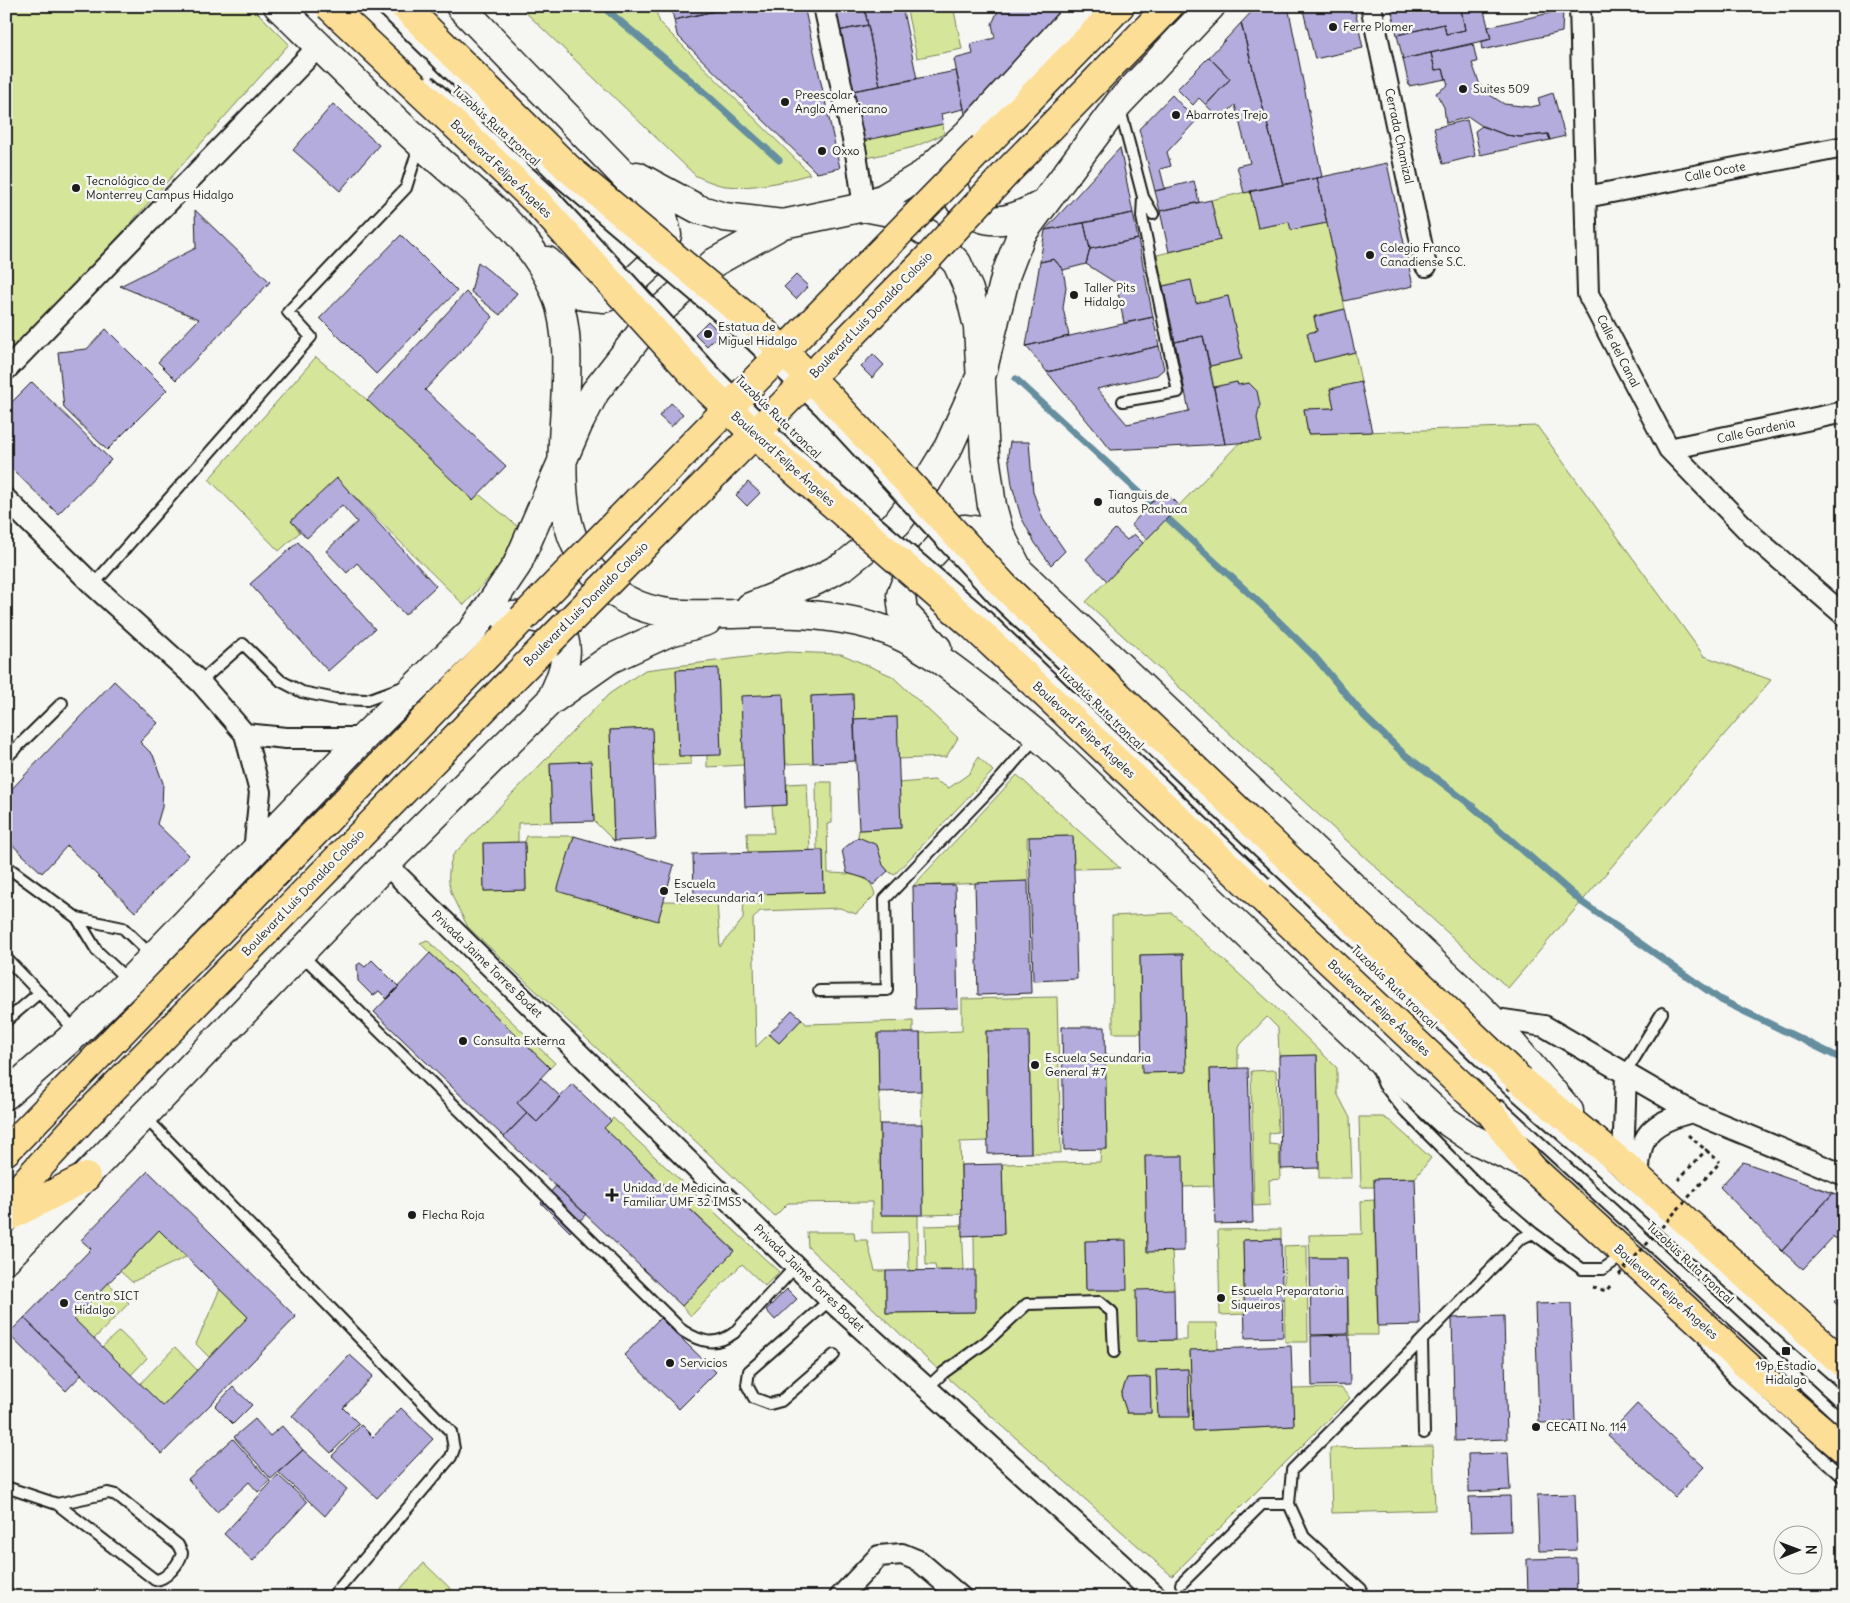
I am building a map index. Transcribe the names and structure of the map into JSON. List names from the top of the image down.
{
  "streets": {
    "main road": ["Boulevard Felipe Ángeles", "Boulevard Luis Donaldo Colosio"],
    "street": [
      "Cerrada Chamizal",
      "Calle Ocote",
      "Calle del Canal",
      "Calle Gardenia",
      "Privada Jaime Torres Bodet"
    ],
    "lane": ["Tuzobús Ruta troncal"]
  },
  "crossings": [
    ["Tuzobús Ruta troncal", "Boulevard Felipe Ángeles"],
    ["Calle Ocote", "Calle del Canal"],
    ["Calle del Canal", "Calle Gardenia"]
  ],
  "places": {
    "other": [
      "Ferre Plomer",
      "Suites 509",
      "Preescolar Anglo Americano",
      "Abarrotes Trejo",
      "Oxxo",
      "Tecnológico de Monterrey Campus Hidalgo",
      "Colegio Franco Canadiense S.C.",
      "Taller Pits Hidalgo",
      "Estatua de Miguel Hidalgo",
      "Tianguis de autos Pachuca",
      "Escuela Telesecundaria 1",
      "Consulta Externa",
      "Escuela Secundaria General #7",
      "Flecha Roja",
      "Escuela Preparatoria Siqueiros",
      "Centro SICT Hidalgo",
      "Servicios",
      "CECATI No. 114"
    ],
    "health": ["Unidad de Medicina Familiar UMF 32 IMSS"],
    "transit": ["19p Estadio Hidalgo"]
  },
  "north": "right"
}
